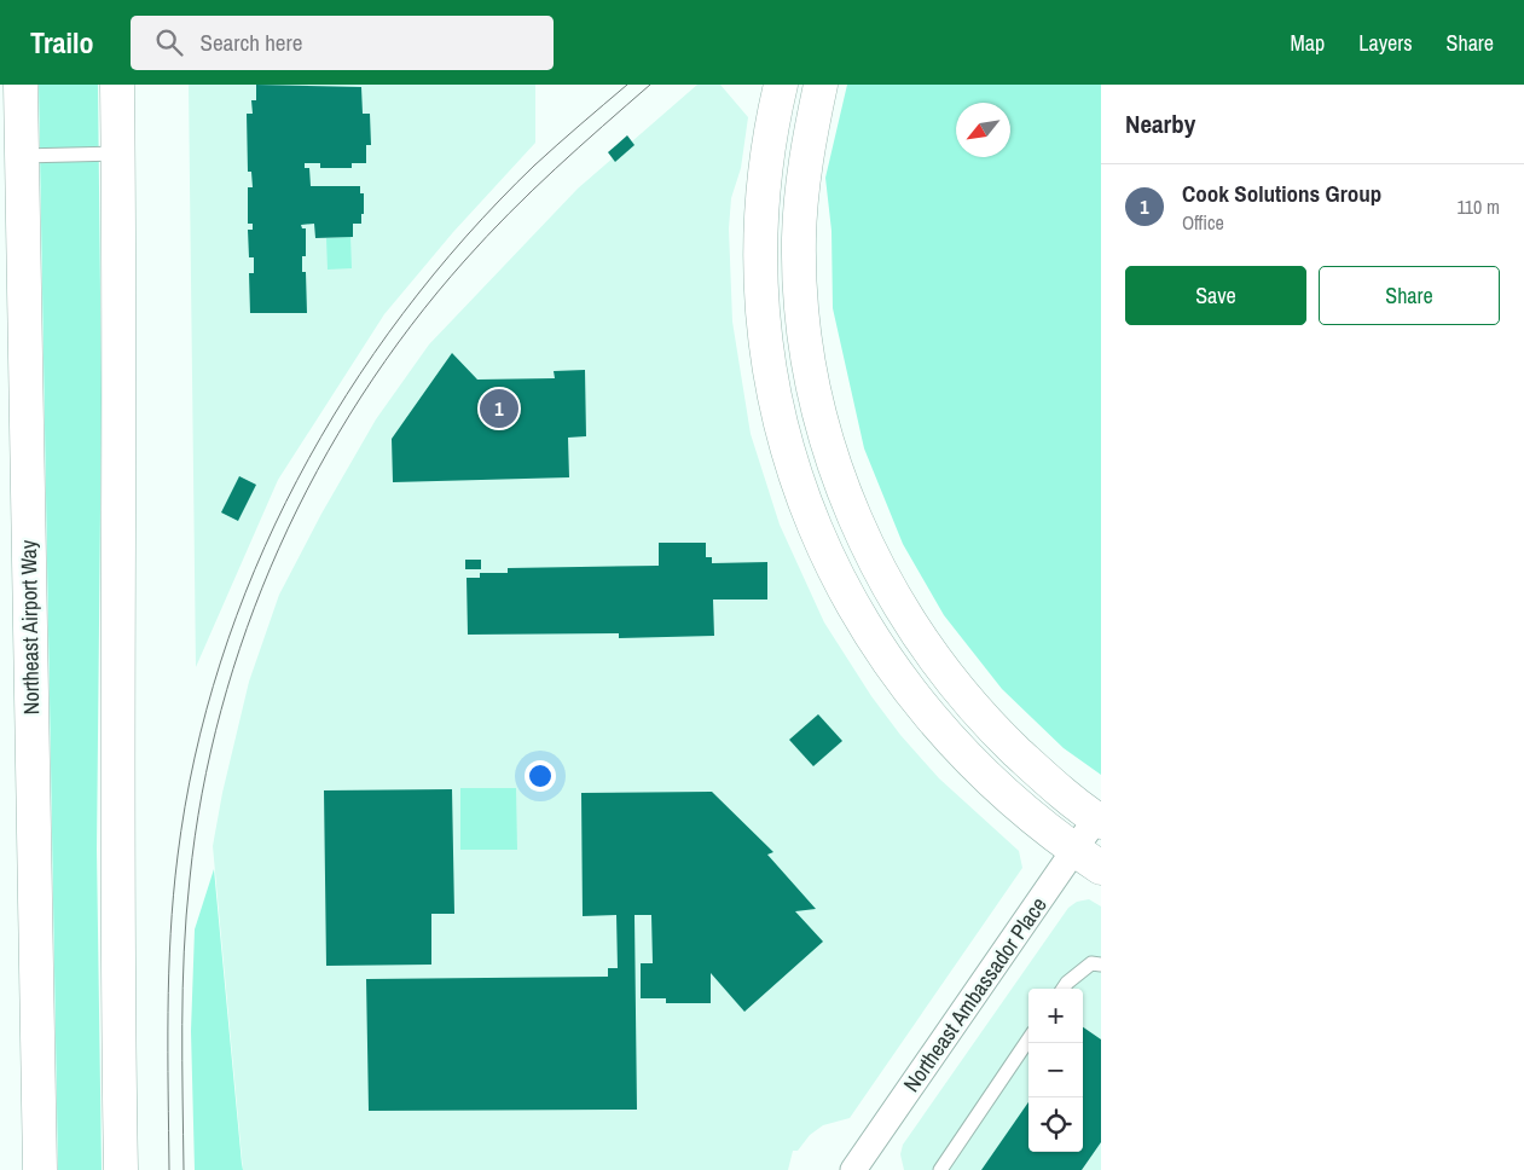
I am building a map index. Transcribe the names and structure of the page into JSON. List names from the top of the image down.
{
  "streets": {
    "main road": ["Northeast Airport Way"],
    "street": ["Northeast Ambassador Place"]
  },
  "north": "bottom left",
  "page": {
    "header": "Trailo",
    "search": "Search here",
    "nav": ["Map", "Layers", "Share"],
    "heading": "Nearby",
    "list": [
      {
        "mark": "1",
        "name": "Cook Solutions Group",
        "note": "Office",
        "value": "110 m"
      }
    ],
    "buttons": ["Save", "Share"],
    "pins": "1",
    "map_buttons": ["+", "−"]
  }
}
